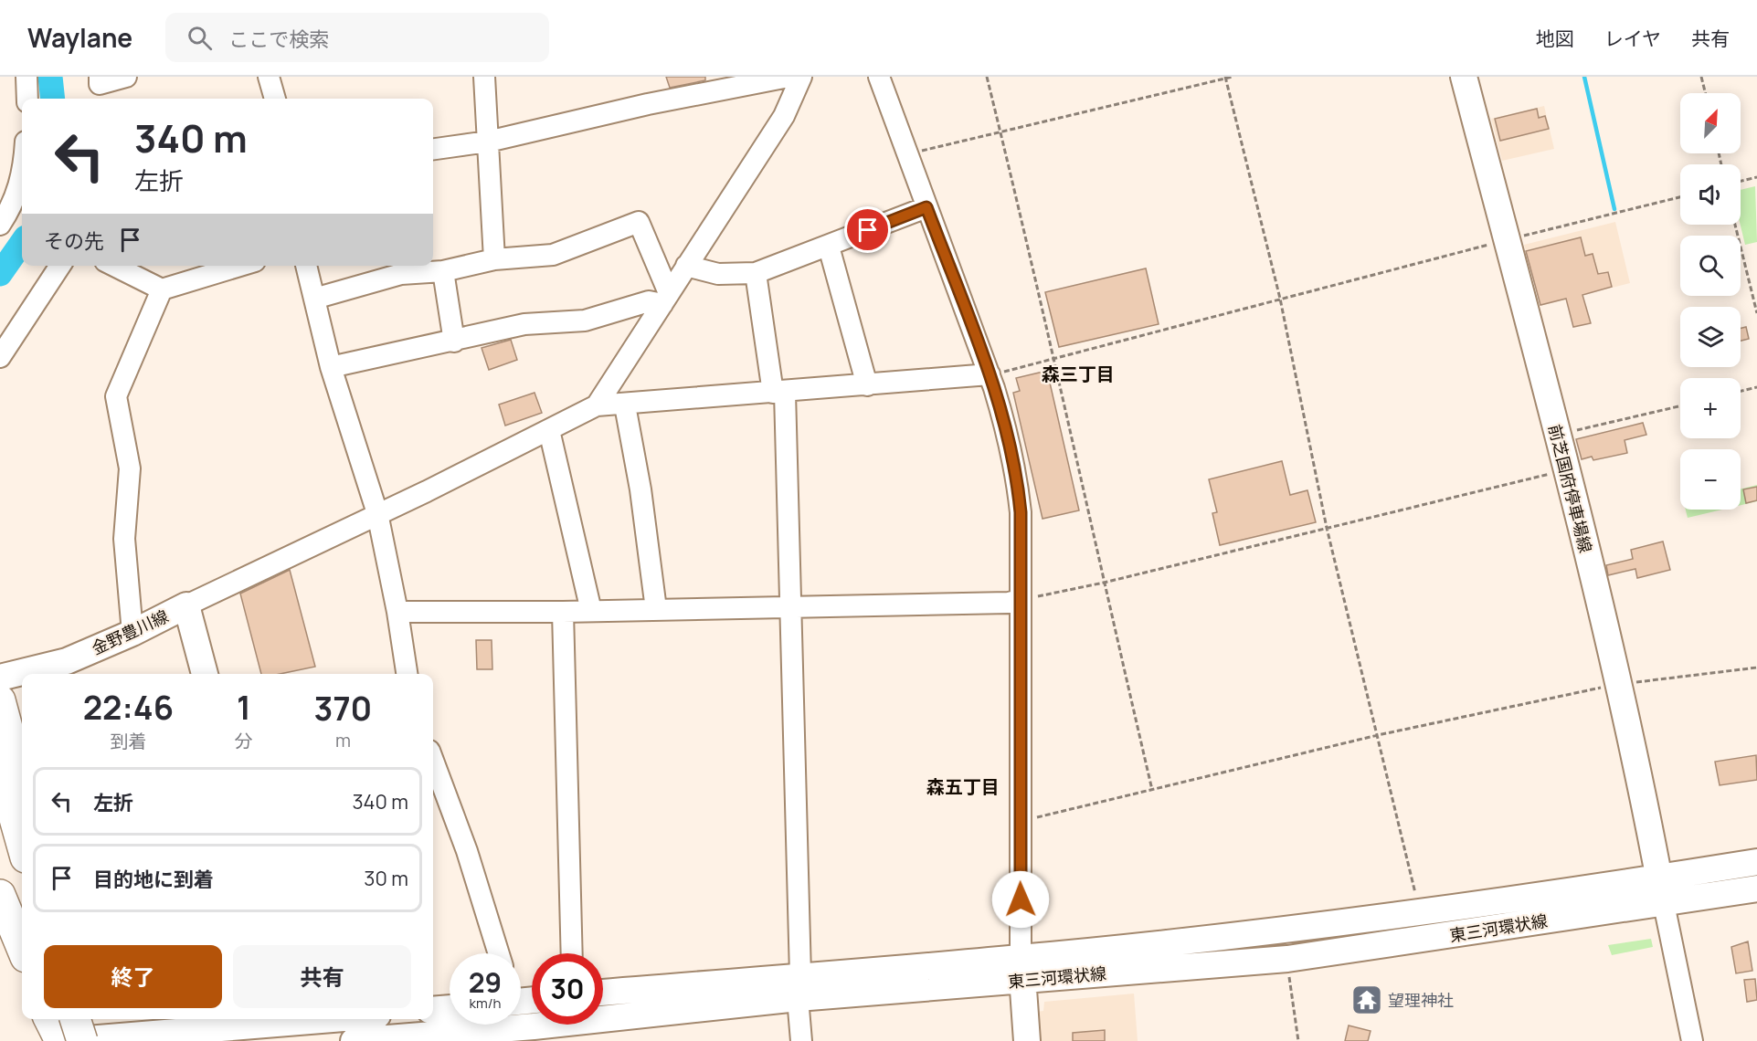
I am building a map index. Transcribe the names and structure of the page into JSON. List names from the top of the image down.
{
  "streets": {
    "main road": ["前芝国府停車場線", "金野豊川線", "東三河環状線"]
  },
  "crossings": [
    ["前芝国府停車場線", "東三河環状線"]
  ],
  "districts": ["森三丁目", "森五丁目"],
  "places": {
    "temple": ["望理神社"]
  },
  "north": "top right",
  "page": {
    "header": "Waylane",
    "search": "ここで検索",
    "nav": ["地図", "レイヤ", "共有"],
    "map_buttons": ["+", "−"],
    "turn": ["340 m", "左折"],
    "then": "その先",
    "eta": [
      "22:46",
      "到着",
      "1",
      "分",
      "370",
      "m"
    ],
    "list": [
      {
        "name": "左折",
        "value": "340 m"
      },
      {
        "name": "目的地に到着",
        "value": "30 m"
      }
    ],
    "buttons": ["終了", "共有"],
    "speed": "29 km/h",
    "limit": "30"
  }
}
